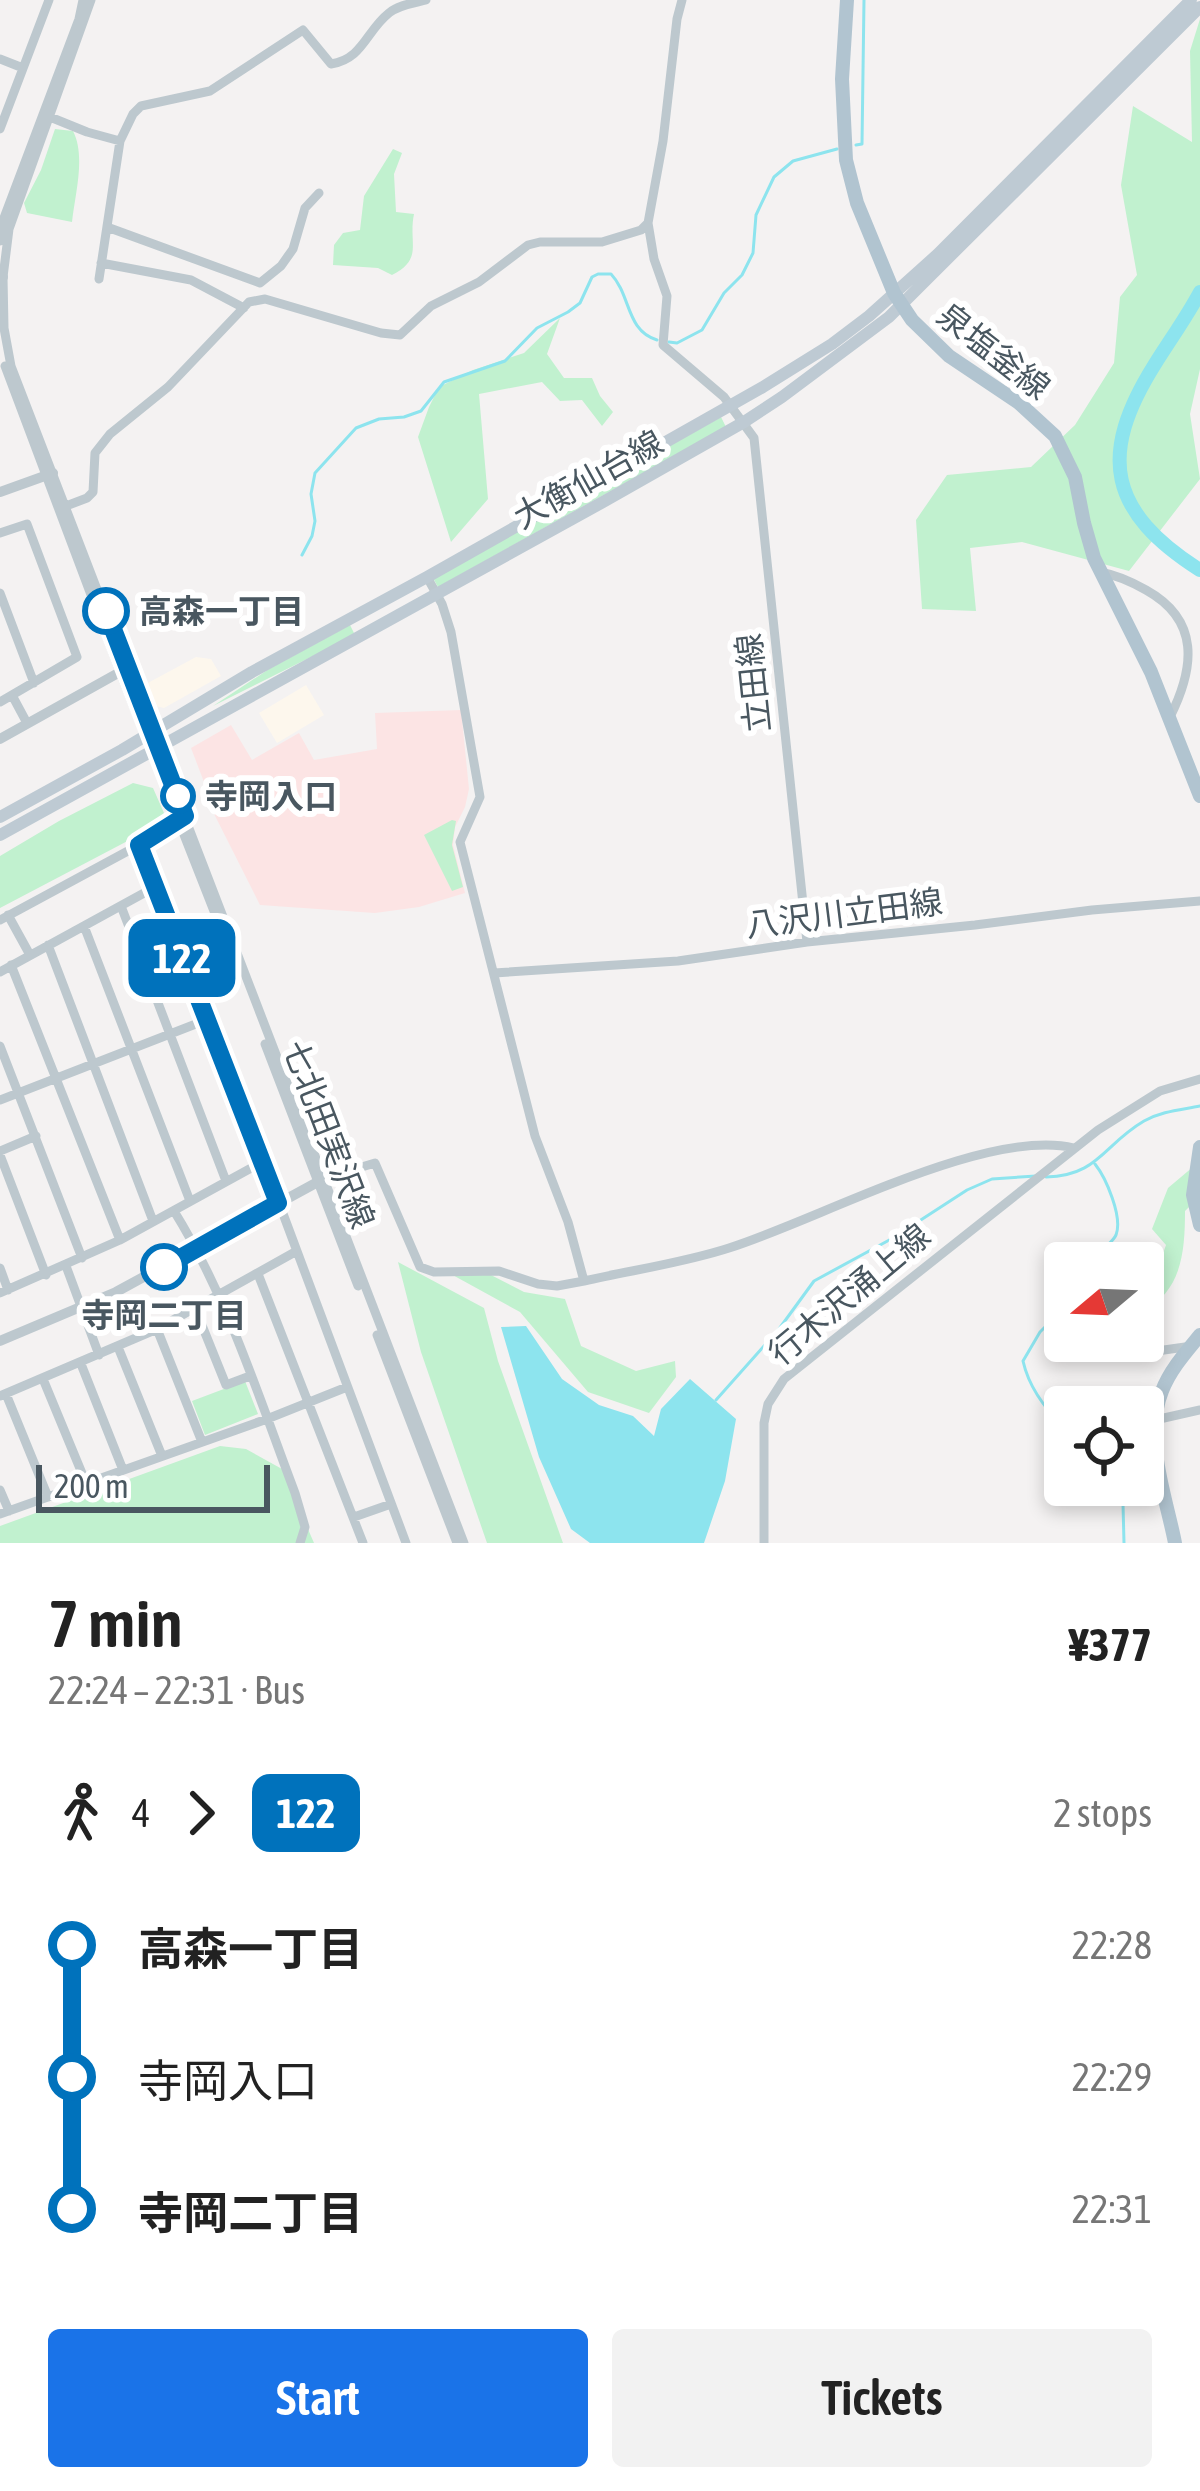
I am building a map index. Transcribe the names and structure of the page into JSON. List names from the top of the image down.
{
  "streets": {
    "main road": ["泉塩釜線", "大衡仙台線"],
    "street": ["立田線", "八沢川立田線", "行木沢涌上線"]
  },
  "crossings": [
    ["泉塩釜線", "大衡仙台線"],
    ["大衡仙台線", "立田線"],
    ["立田線", "八沢川立田線"]
  ],
  "places": ["高森一丁目", "寺岡入口", "寺岡二丁目"],
  "lines": ["bus line 122"],
  "scale_bar": "200 m",
  "north": "left",
  "page": {
    "on_map": "122",
    "scale": "200 m",
    "heading": ["7 min", "22:24 – 22:31 · Bus", "¥377"],
    "legs": ["4", "122", "2 stops"],
    "list": [
      {
        "name": "高森一丁目",
        "value": "22:28"
      },
      {
        "name": "寺岡入口",
        "value": "22:29"
      },
      {
        "name": "寺岡二丁目",
        "value": "22:31"
      }
    ],
    "buttons": ["Start", "Tickets"]
  }
}
